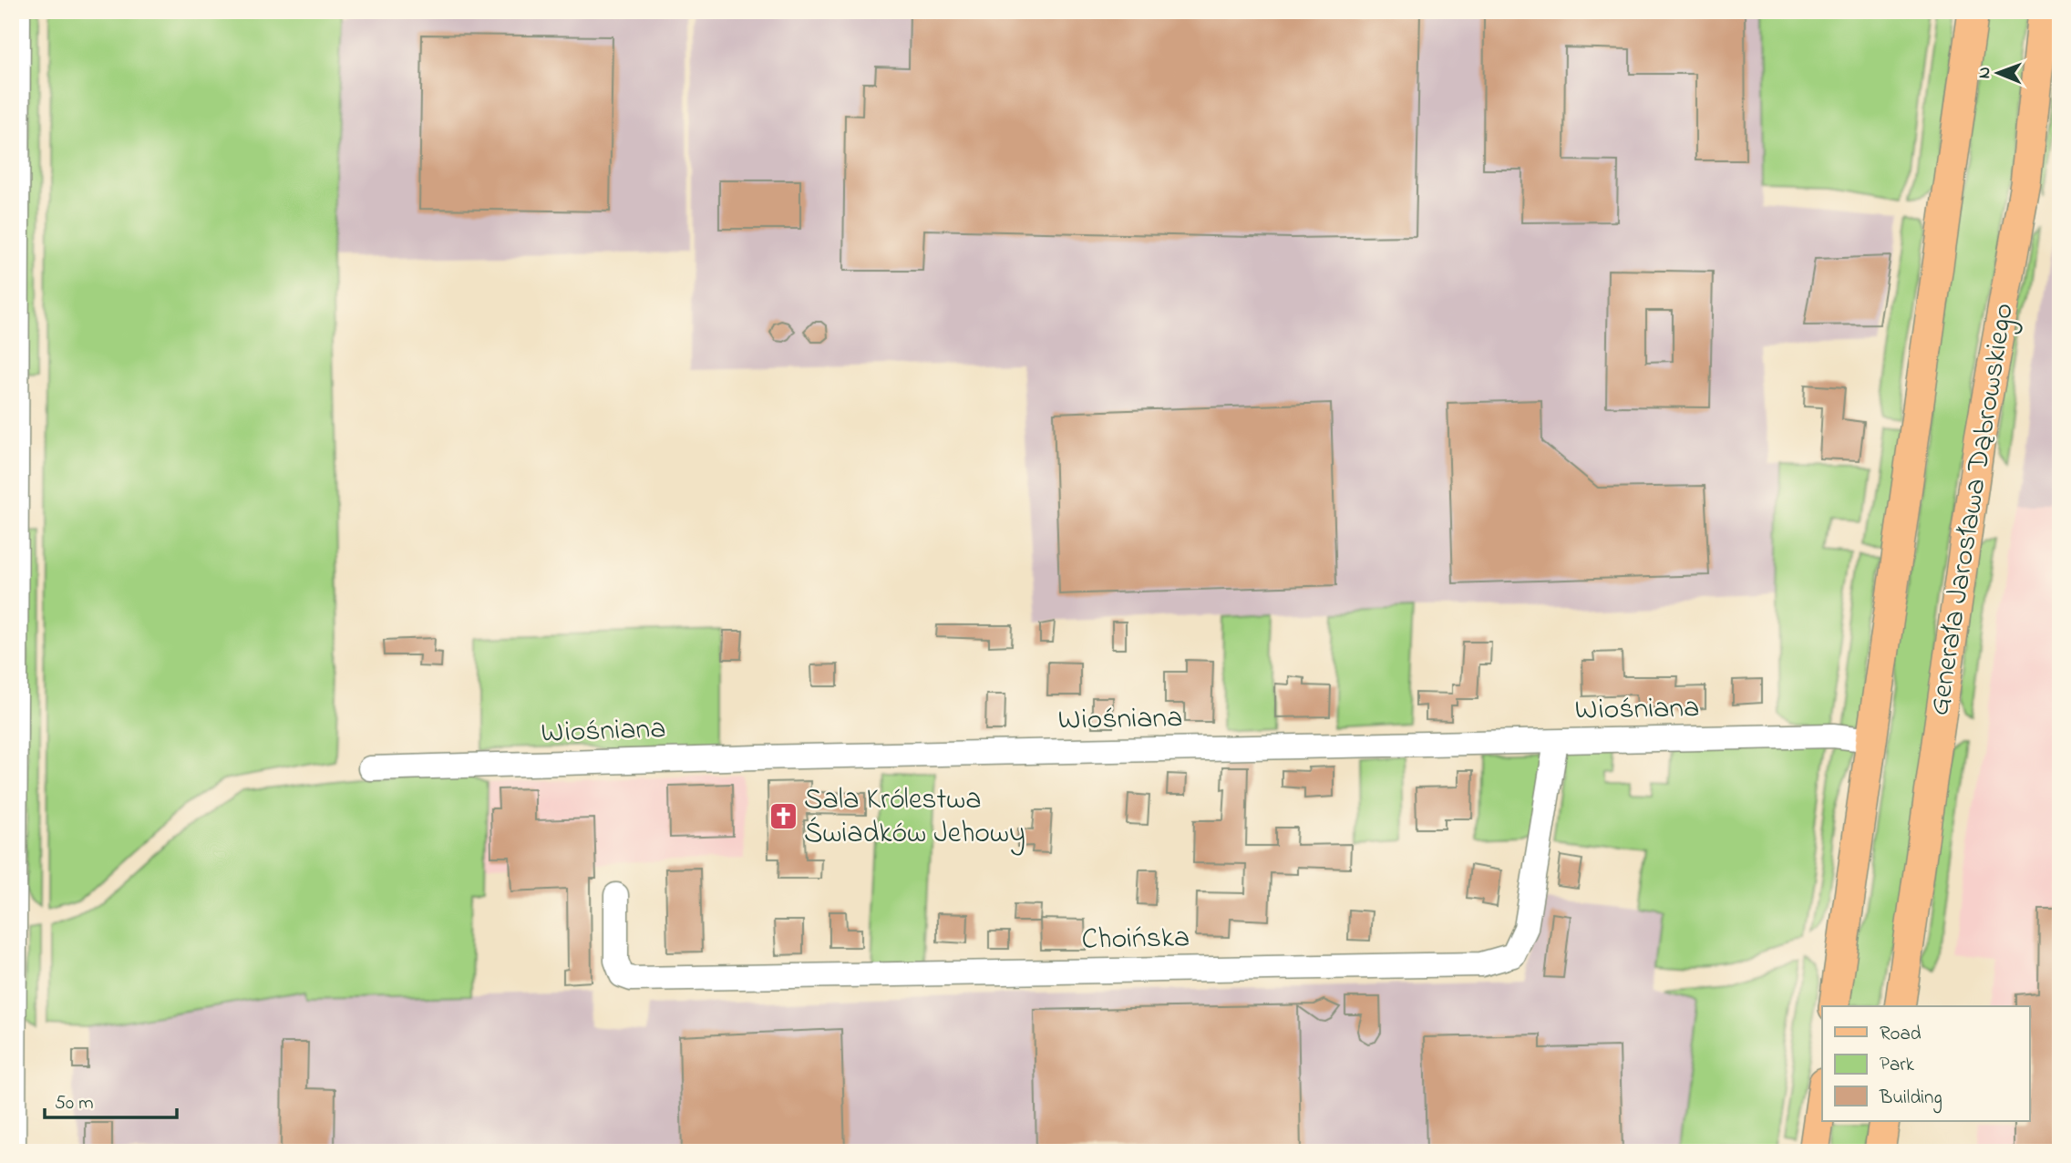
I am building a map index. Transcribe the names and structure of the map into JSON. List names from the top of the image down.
{
  "streets": {
    "main road": ["Generała Jarosława Dąbrowskiego"],
    "street": ["Wiośniana", "Choińska"]
  },
  "crossings": [
    ["Wiośniana", "Choińska"]
  ],
  "places": {
    "church": ["Sala Królestwa Świadków Jehowy"]
  },
  "legend": ["Road", "Park", "Building"],
  "scale_bar": "50 m",
  "north": "left"
}
